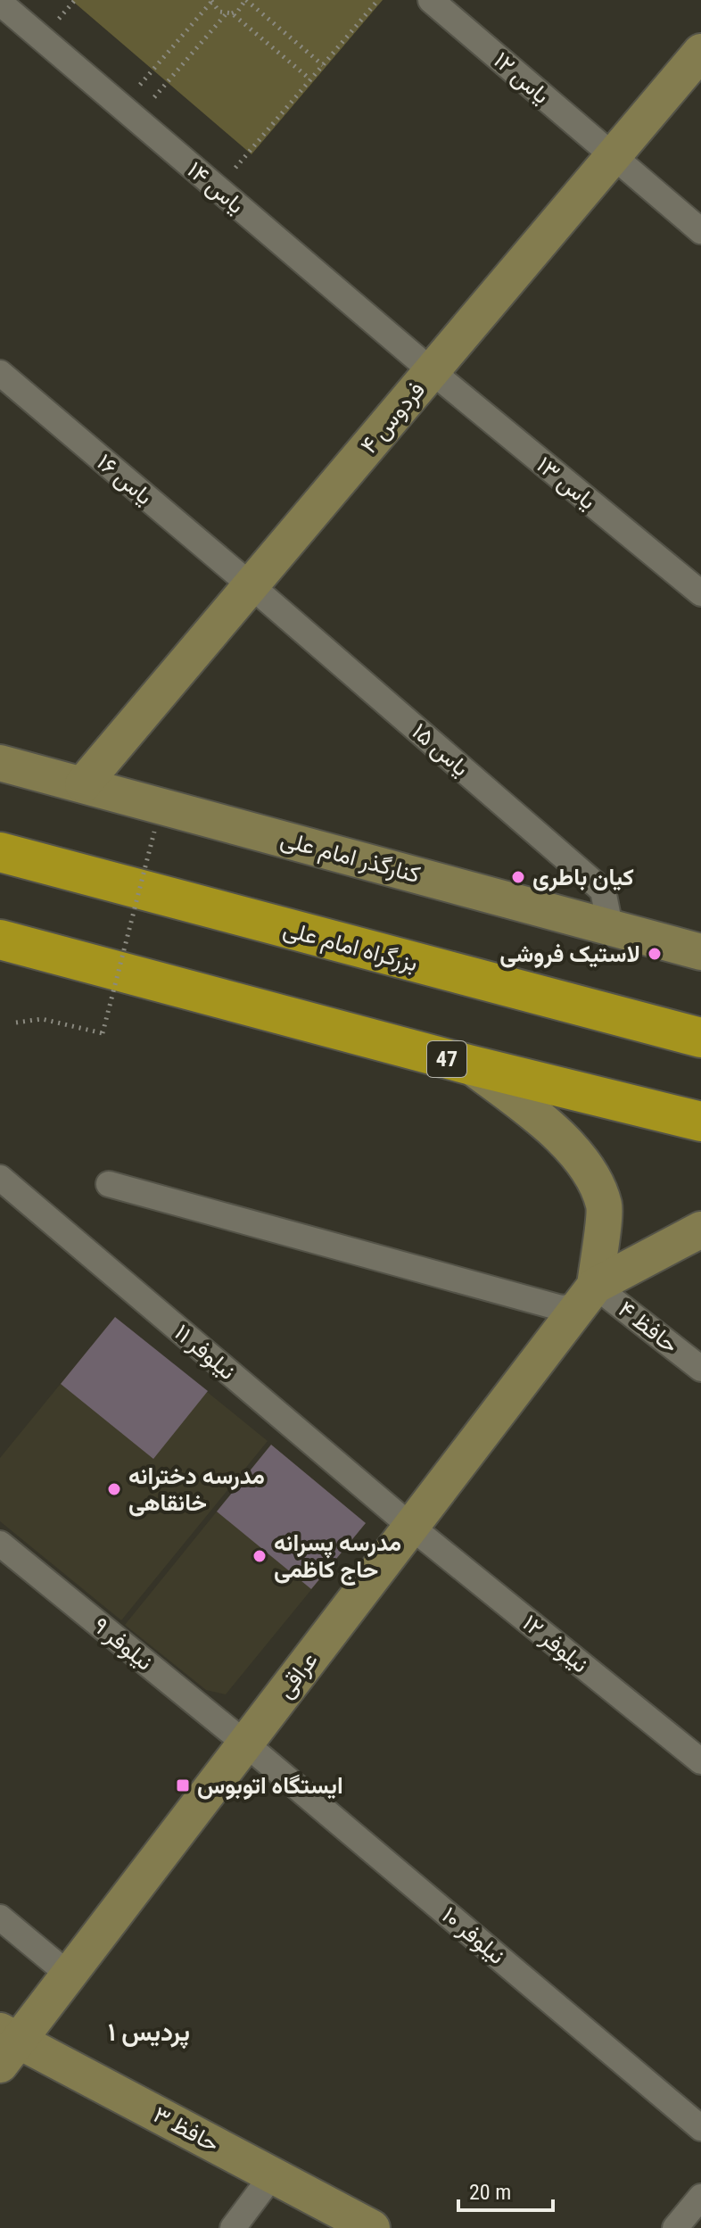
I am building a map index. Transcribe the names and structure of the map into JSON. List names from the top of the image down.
{
  "streets": {
    "highway": ["بزرگراه امام علی", "47"],
    "street": [
      "یاس ۱۲",
      "یاس ۱۴",
      "فردوس ۴",
      "یاس ۱۶",
      "یاس ۱۳",
      "یاس ۱۵",
      "کنارگذر امام علی",
      "حافظ ۴",
      "نیلوفر ۱۱",
      "نیلوفر ۹",
      "نیلوفر ۱۲",
      "عراقی",
      "نیلوفر ۱۰",
      "حافظ ۳"
    ]
  },
  "crossings": [
    ["یاس ۱۲", "فردوس ۴"],
    ["یاس ۱۴", "فردوس ۴"],
    ["یاس ۱۴", "یاس ۱۳"],
    ["فردوس ۴", "یاس ۱۶"],
    ["فردوس ۴", "یاس ۱۳"],
    ["فردوس ۴", "یاس ۱۵"],
    ["فردوس ۴", "کنارگذر امام علی"],
    ["یاس ۱۶", "یاس ۱۵"],
    ["یاس ۱۵", "کنارگذر امام علی"],
    ["حافظ ۴", "عراقی"],
    ["نیلوفر ۱۱", "نیلوفر ۱۲"],
    ["نیلوفر ۱۱", "عراقی"],
    ["نیلوفر ۹", "عراقی"],
    ["نیلوفر ۹", "نیلوفر ۱۰"],
    ["نیلوفر ۱۲", "عراقی"],
    ["عراقی", "نیلوفر ۱۰"],
    ["عراقی", "حافظ ۳"]
  ],
  "districts": ["پردیس ۱"],
  "places": {
    "other": [
      "کیان باطری",
      "لاستیک فروشی",
      "مدرسه دخترانه خانقاهی",
      "مدرسه پسرانه حاج کاظمی"
    ],
    "transit": ["ایستگاه اتوبوس"]
  },
  "scale_bar": "20 m"
}
